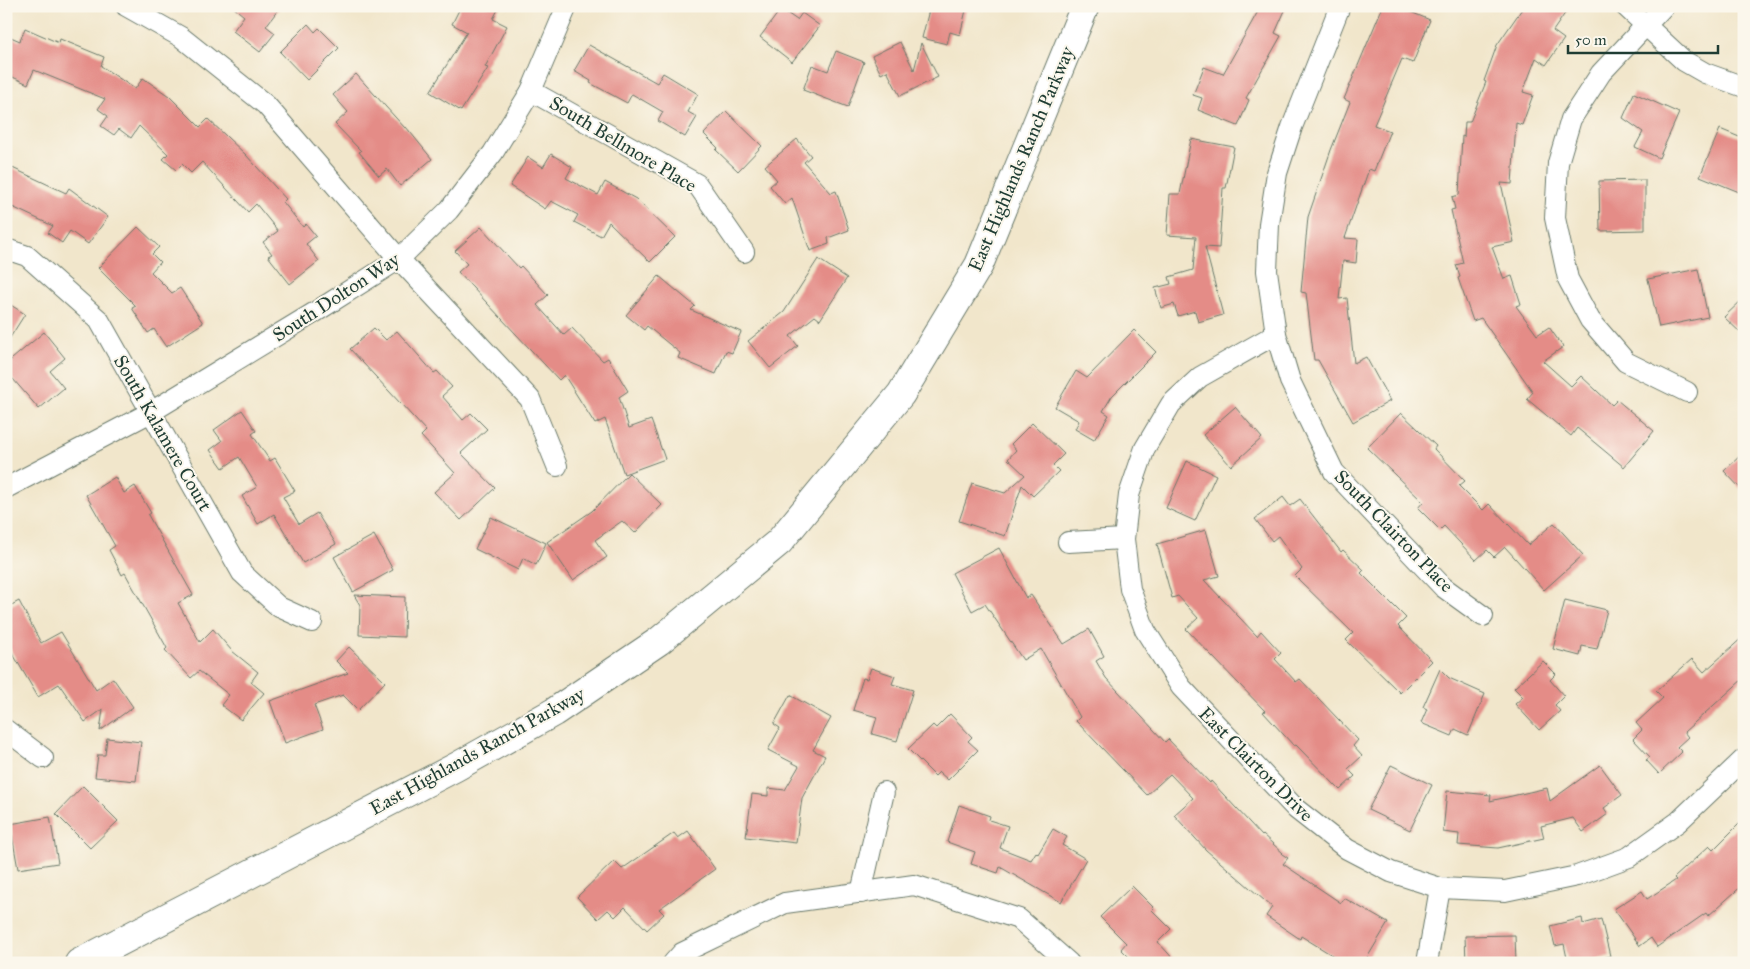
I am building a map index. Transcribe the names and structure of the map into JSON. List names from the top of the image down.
{
  "streets": {
    "main road": ["East Highlands Ranch Parkway"],
    "street": [
      "South Bellmore Place",
      "South Dolton Way",
      "South Kalamere Court",
      "South Clairton Place",
      "East Clairton Drive"
    ]
  },
  "crossings": [
    ["South Bellmore Place", "South Dolton Way"],
    ["South Dolton Way", "South Kalamere Court"],
    ["South Clairton Place", "East Clairton Drive"]
  ],
  "scale_bar": "50 m"
}
